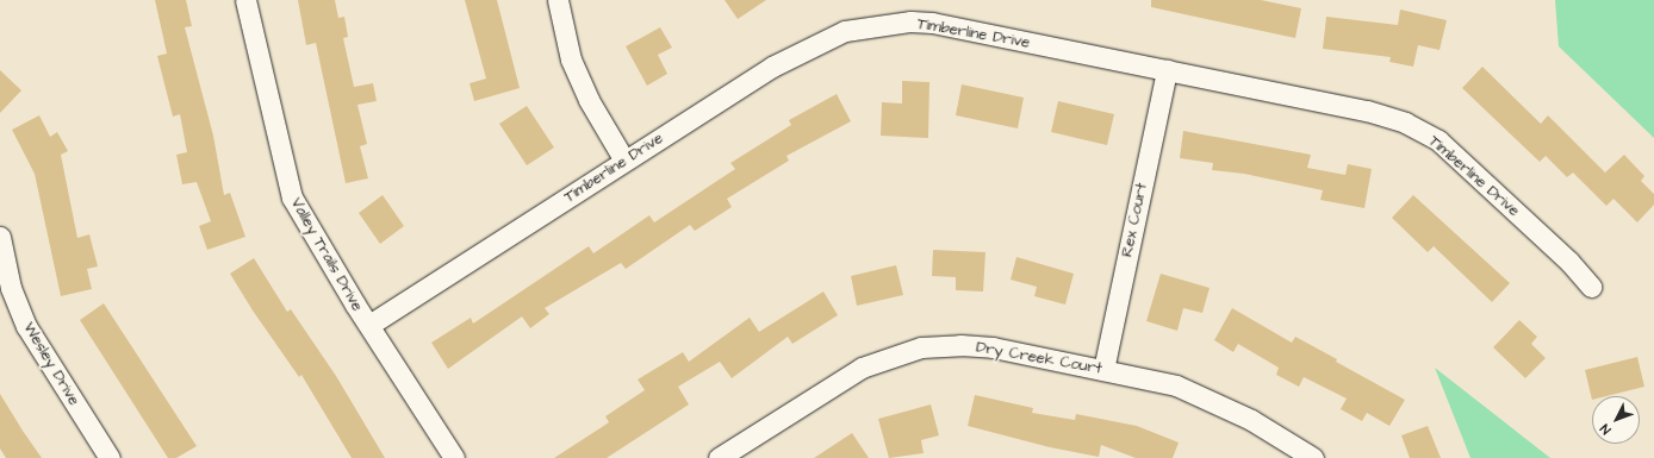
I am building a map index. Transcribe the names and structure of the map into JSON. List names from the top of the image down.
{
  "streets": {
    "street": [
      "Timberline Drive",
      "Rex Court",
      "Valley Trails Drive",
      "Dry Creek Court",
      "Wesley Drive"
    ]
  },
  "crossings": [
    ["Timberline Drive", "Rex Court"],
    ["Timberline Drive", "Valley Trails Drive"],
    ["Rex Court", "Dry Creek Court"]
  ],
  "north": "bottom left"
}
